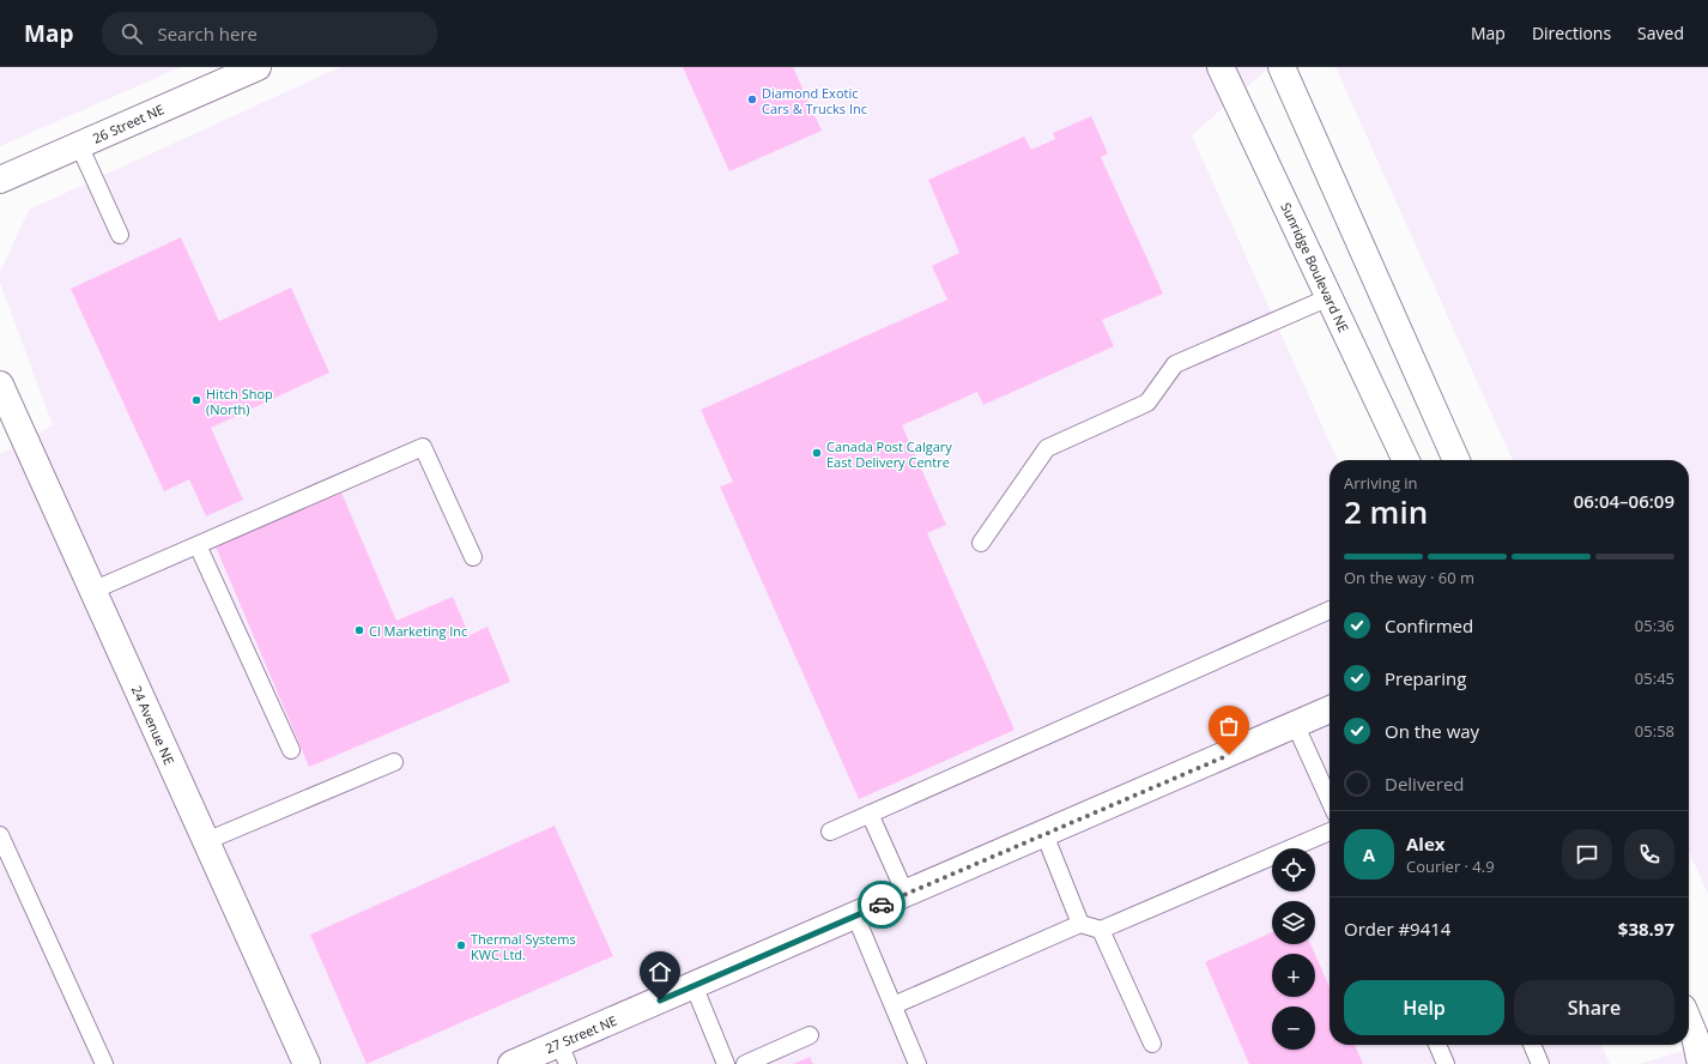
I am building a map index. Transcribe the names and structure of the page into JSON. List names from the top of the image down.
{
  "streets": {
    "street": [
      "26 Street NE",
      "Sunridge Boulevard NE",
      "24 Avenue NE",
      "27 Street NE"
    ]
  },
  "places": [
    "Diamond Exotic Cars & Trucks Inc",
    "Hitch Shop (North)",
    "Canada Post Calgary East Delivery Centre",
    "Cl Marketing Inc",
    "Thermal Systems KWC Ltd."
  ],
  "page": {
    "header": "Map",
    "search": "Search here",
    "nav": ["Map", "Directions", "Saved"],
    "heading": ["2 min", "Arriving in", "06:04–06:09"],
    "panel": [
      "Alex",
      "Courier · 4.9",
      "Order #9414",
      "$38.97"
    ],
    "bar": "On the way · 60 m",
    "list": [
      ["Confirmed", "05:36"],
      ["Preparing", "05:45"],
      ["On the way", "05:58"],
      "Delivered"
    ],
    "round": "A",
    "map_buttons": ["+", "−"],
    "buttons": ["Help", "Share"]
  }
}
